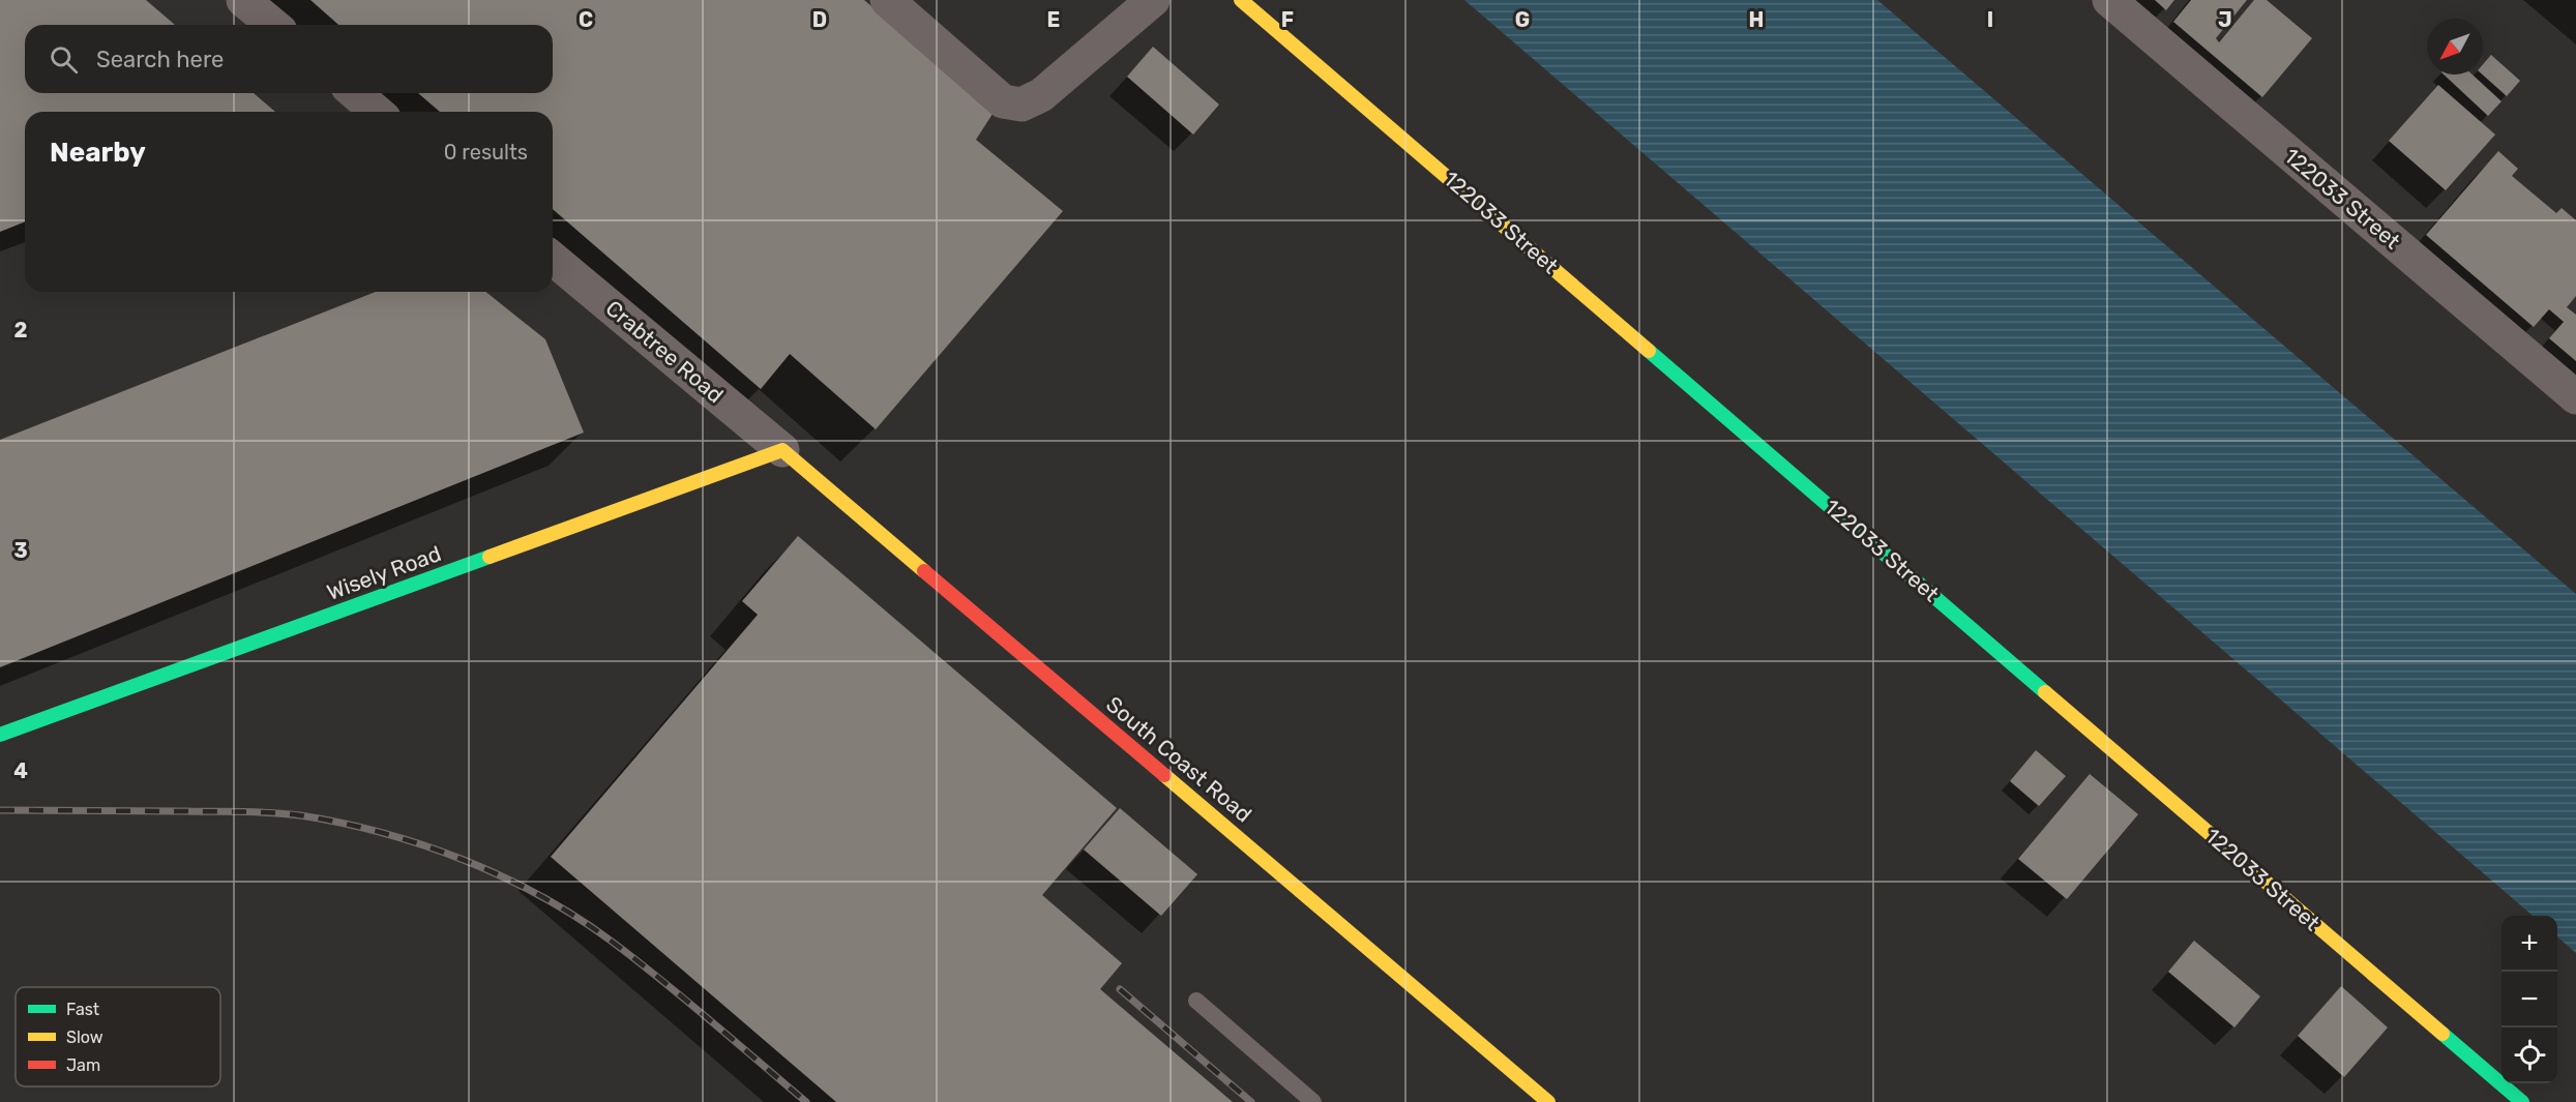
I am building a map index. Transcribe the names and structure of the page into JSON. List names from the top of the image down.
{
  "streets": {
    "street": [
      "122033 Street",
      "Crabtree Road",
      "Wisely Road",
      "South Coast Road"
    ]
  },
  "crossings": [
    ["Crabtree Road", "Wisely Road"],
    ["Crabtree Road", "South Coast Road"],
    ["Wisely Road", "South Coast Road"]
  ],
  "legend": ["Fast", "Slow", "Jam"],
  "north": "bottom left",
  "page": {
    "search": "Search here",
    "heading": ["Nearby", "0 results"],
    "map_buttons": ["+", "−"]
  },
  "grid": {
    "columns": [
      "C",
      "D",
      "E",
      "F",
      "G",
      "H",
      "I",
      "J"
    ],
    "rows": ["2", "3", "4"]
  }
}
